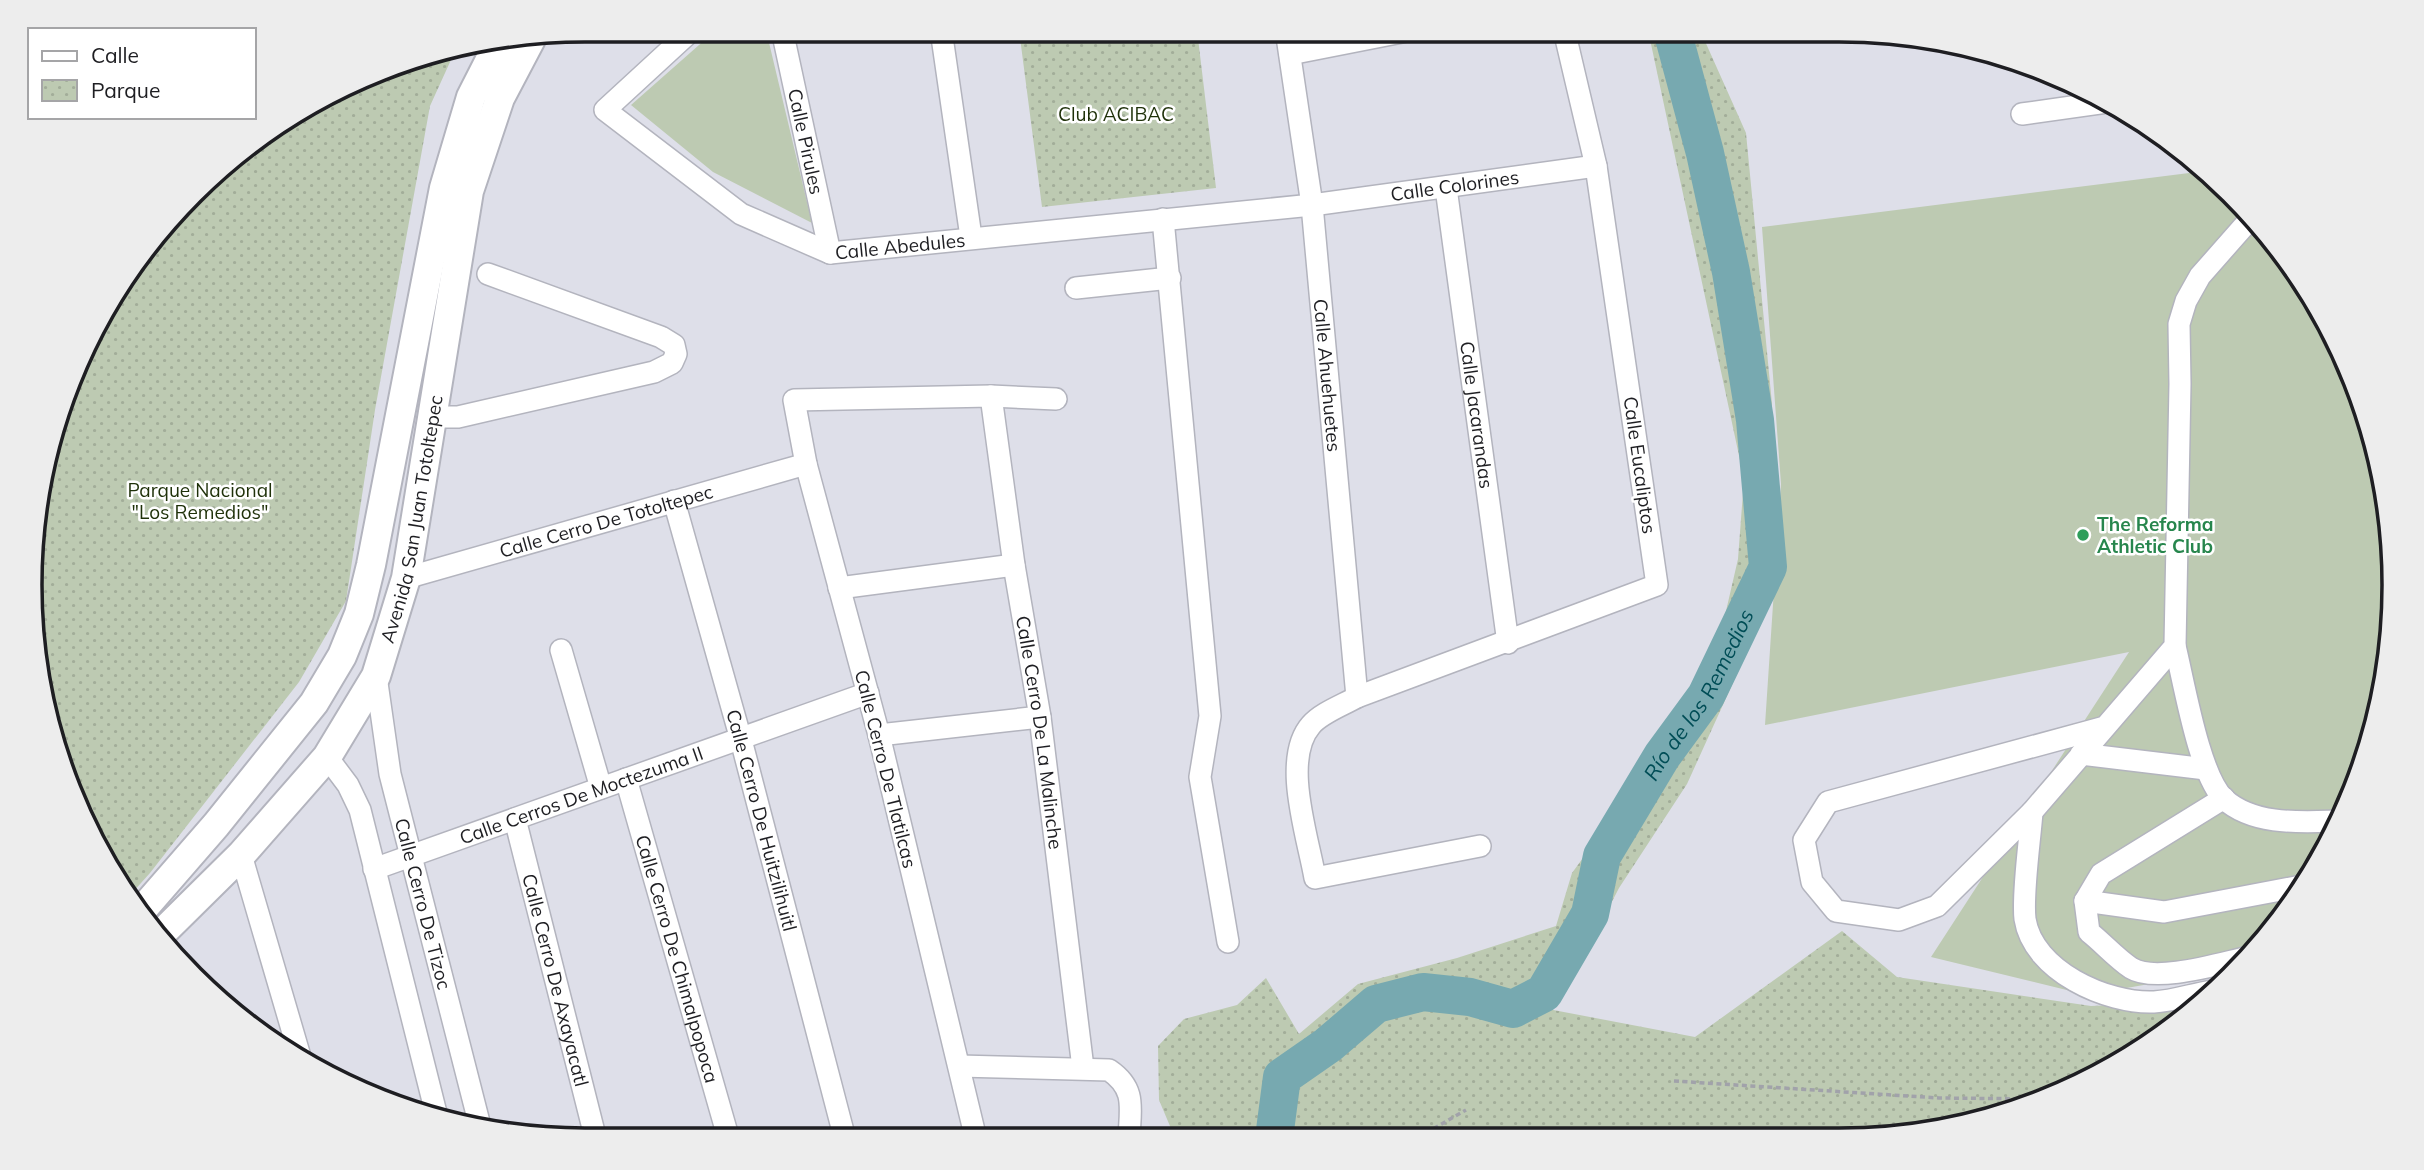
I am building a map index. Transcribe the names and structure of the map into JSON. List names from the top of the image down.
{
  "streets": {
    "main road": ["Avenida San Juan Totoltepec"],
    "street": [
      "Calle Pirules",
      "Calle Colorines",
      "Calle Abedules",
      "Calle Ahuehuetes",
      "Calle Jacarandas",
      "Calle Eucaliptos",
      "Calle Cerro De Totoltepec",
      "Calle Cerro De La Malinche",
      "Calle Cerro De Tlatilcas",
      "Calle Cerros De Moctezuma II",
      "Calle Cerro De Huitzilihuitl",
      "Calle Cerro De Tizoc",
      "Calle Cerro De Chimalpopoca",
      "Calle Cerro De Axayacatl"
    ]
  },
  "crossings": [
    ["Calle Pirules", "Calle Abedules"],
    ["Calle Colorines", "Calle Abedules"],
    ["Calle Colorines", "Calle Ahuehuetes"],
    ["Calle Colorines", "Calle Jacarandas"],
    ["Calle Colorines", "Calle Eucaliptos"],
    ["Calle Abedules", "Calle Ahuehuetes"],
    ["Calle Ahuehuetes", "Calle Eucaliptos"],
    ["Calle Jacarandas", "Calle Eucaliptos"],
    ["Avenida San Juan Totoltepec", "Calle Cerro De Totoltepec"],
    ["Avenida San Juan Totoltepec", "Calle Cerro De Tizoc"],
    ["Calle Cerro De Totoltepec", "Calle Cerro De Tlatilcas"],
    ["Calle Cerro De Totoltepec", "Calle Cerro De Huitzilihuitl"],
    ["Calle Cerro De La Malinche", "Calle Cerro De Tlatilcas"],
    ["Calle Cerro De Tlatilcas", "Calle Cerros De Moctezuma II"],
    ["Calle Cerros De Moctezuma II", "Calle Cerro De Huitzilihuitl"],
    ["Calle Cerros De Moctezuma II", "Calle Cerro De Tizoc"],
    ["Calle Cerros De Moctezuma II", "Calle Cerro De Chimalpopoca"],
    ["Calle Cerros De Moctezuma II", "Calle Cerro De Axayacatl"]
  ],
  "water": ["Río de los Remedios"],
  "parks": ["Club ACIBAC", "Parque Nacional \"Los Remedios\""],
  "places": ["The Reforma Athletic Club"],
  "legend": ["Calle", "Parque"]
}
